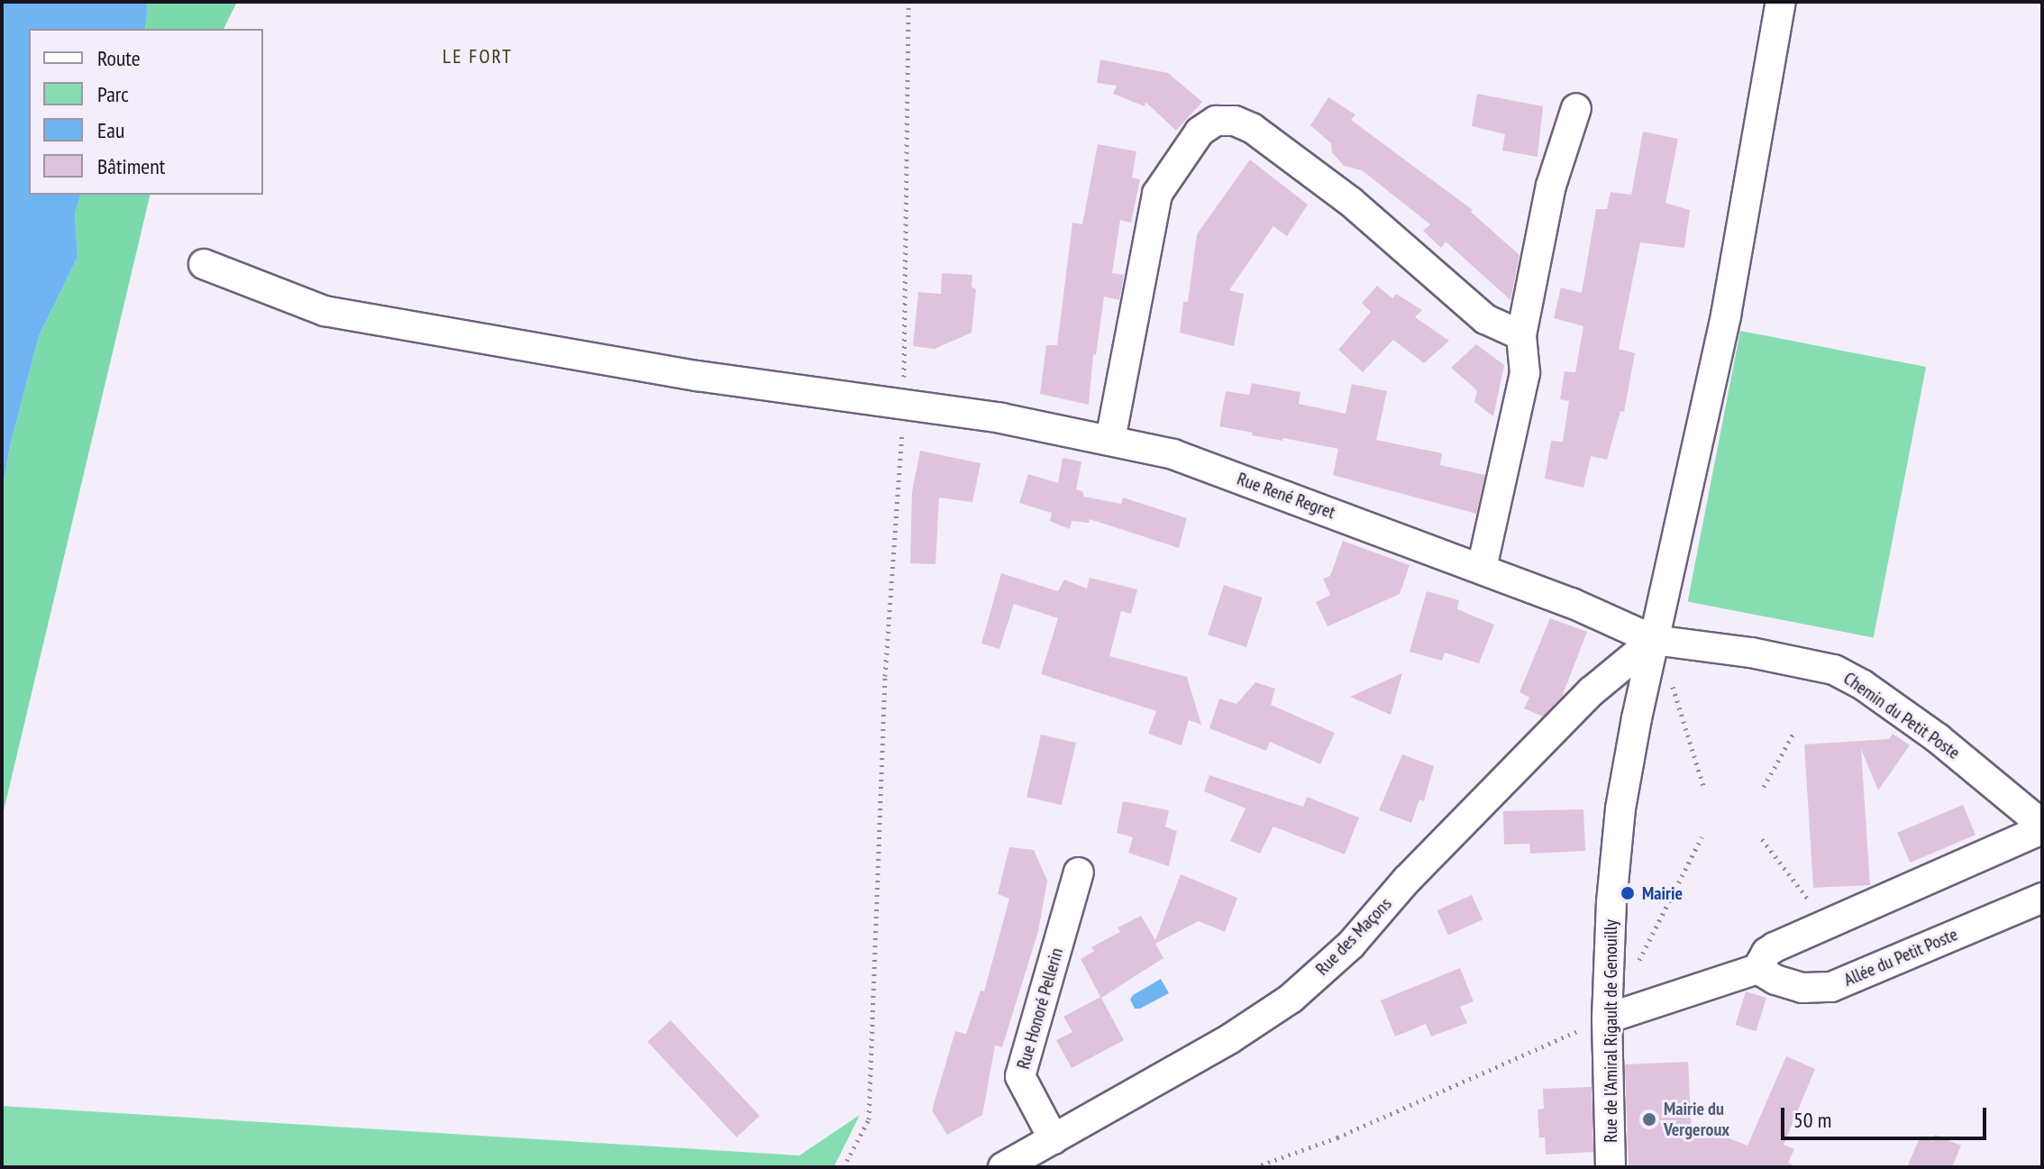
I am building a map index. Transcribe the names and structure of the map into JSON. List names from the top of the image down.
{
  "streets": {
    "street": [
      "Rue René Regret",
      "Chemin du Petit Poste",
      "Rue des Maçons",
      "Allée du Petit Poste",
      "Rue Honoré Pellerin",
      "Rue de l'Amiral Rigault de Genouilly"
    ]
  },
  "crossings": [
    ["Rue René Regret", "Chemin du Petit Poste"],
    ["Rue René Regret", "Rue des Maçons"],
    ["Rue René Regret", "Rue de l'Amiral Rigault de Genouilly"],
    ["Chemin du Petit Poste", "Rue des Maçons"],
    ["Chemin du Petit Poste", "Rue de l'Amiral Rigault de Genouilly"],
    ["Rue des Maçons", "Rue Honoré Pellerin"],
    ["Rue des Maçons", "Rue de l'Amiral Rigault de Genouilly"]
  ],
  "districts": ["LE FORT"],
  "places": ["Mairie", "Mairie du Vergeroux"],
  "legend": [
    "Route",
    "Parc",
    "Eau",
    "Bâtiment"
  ],
  "scale_bar": "50 m"
}
